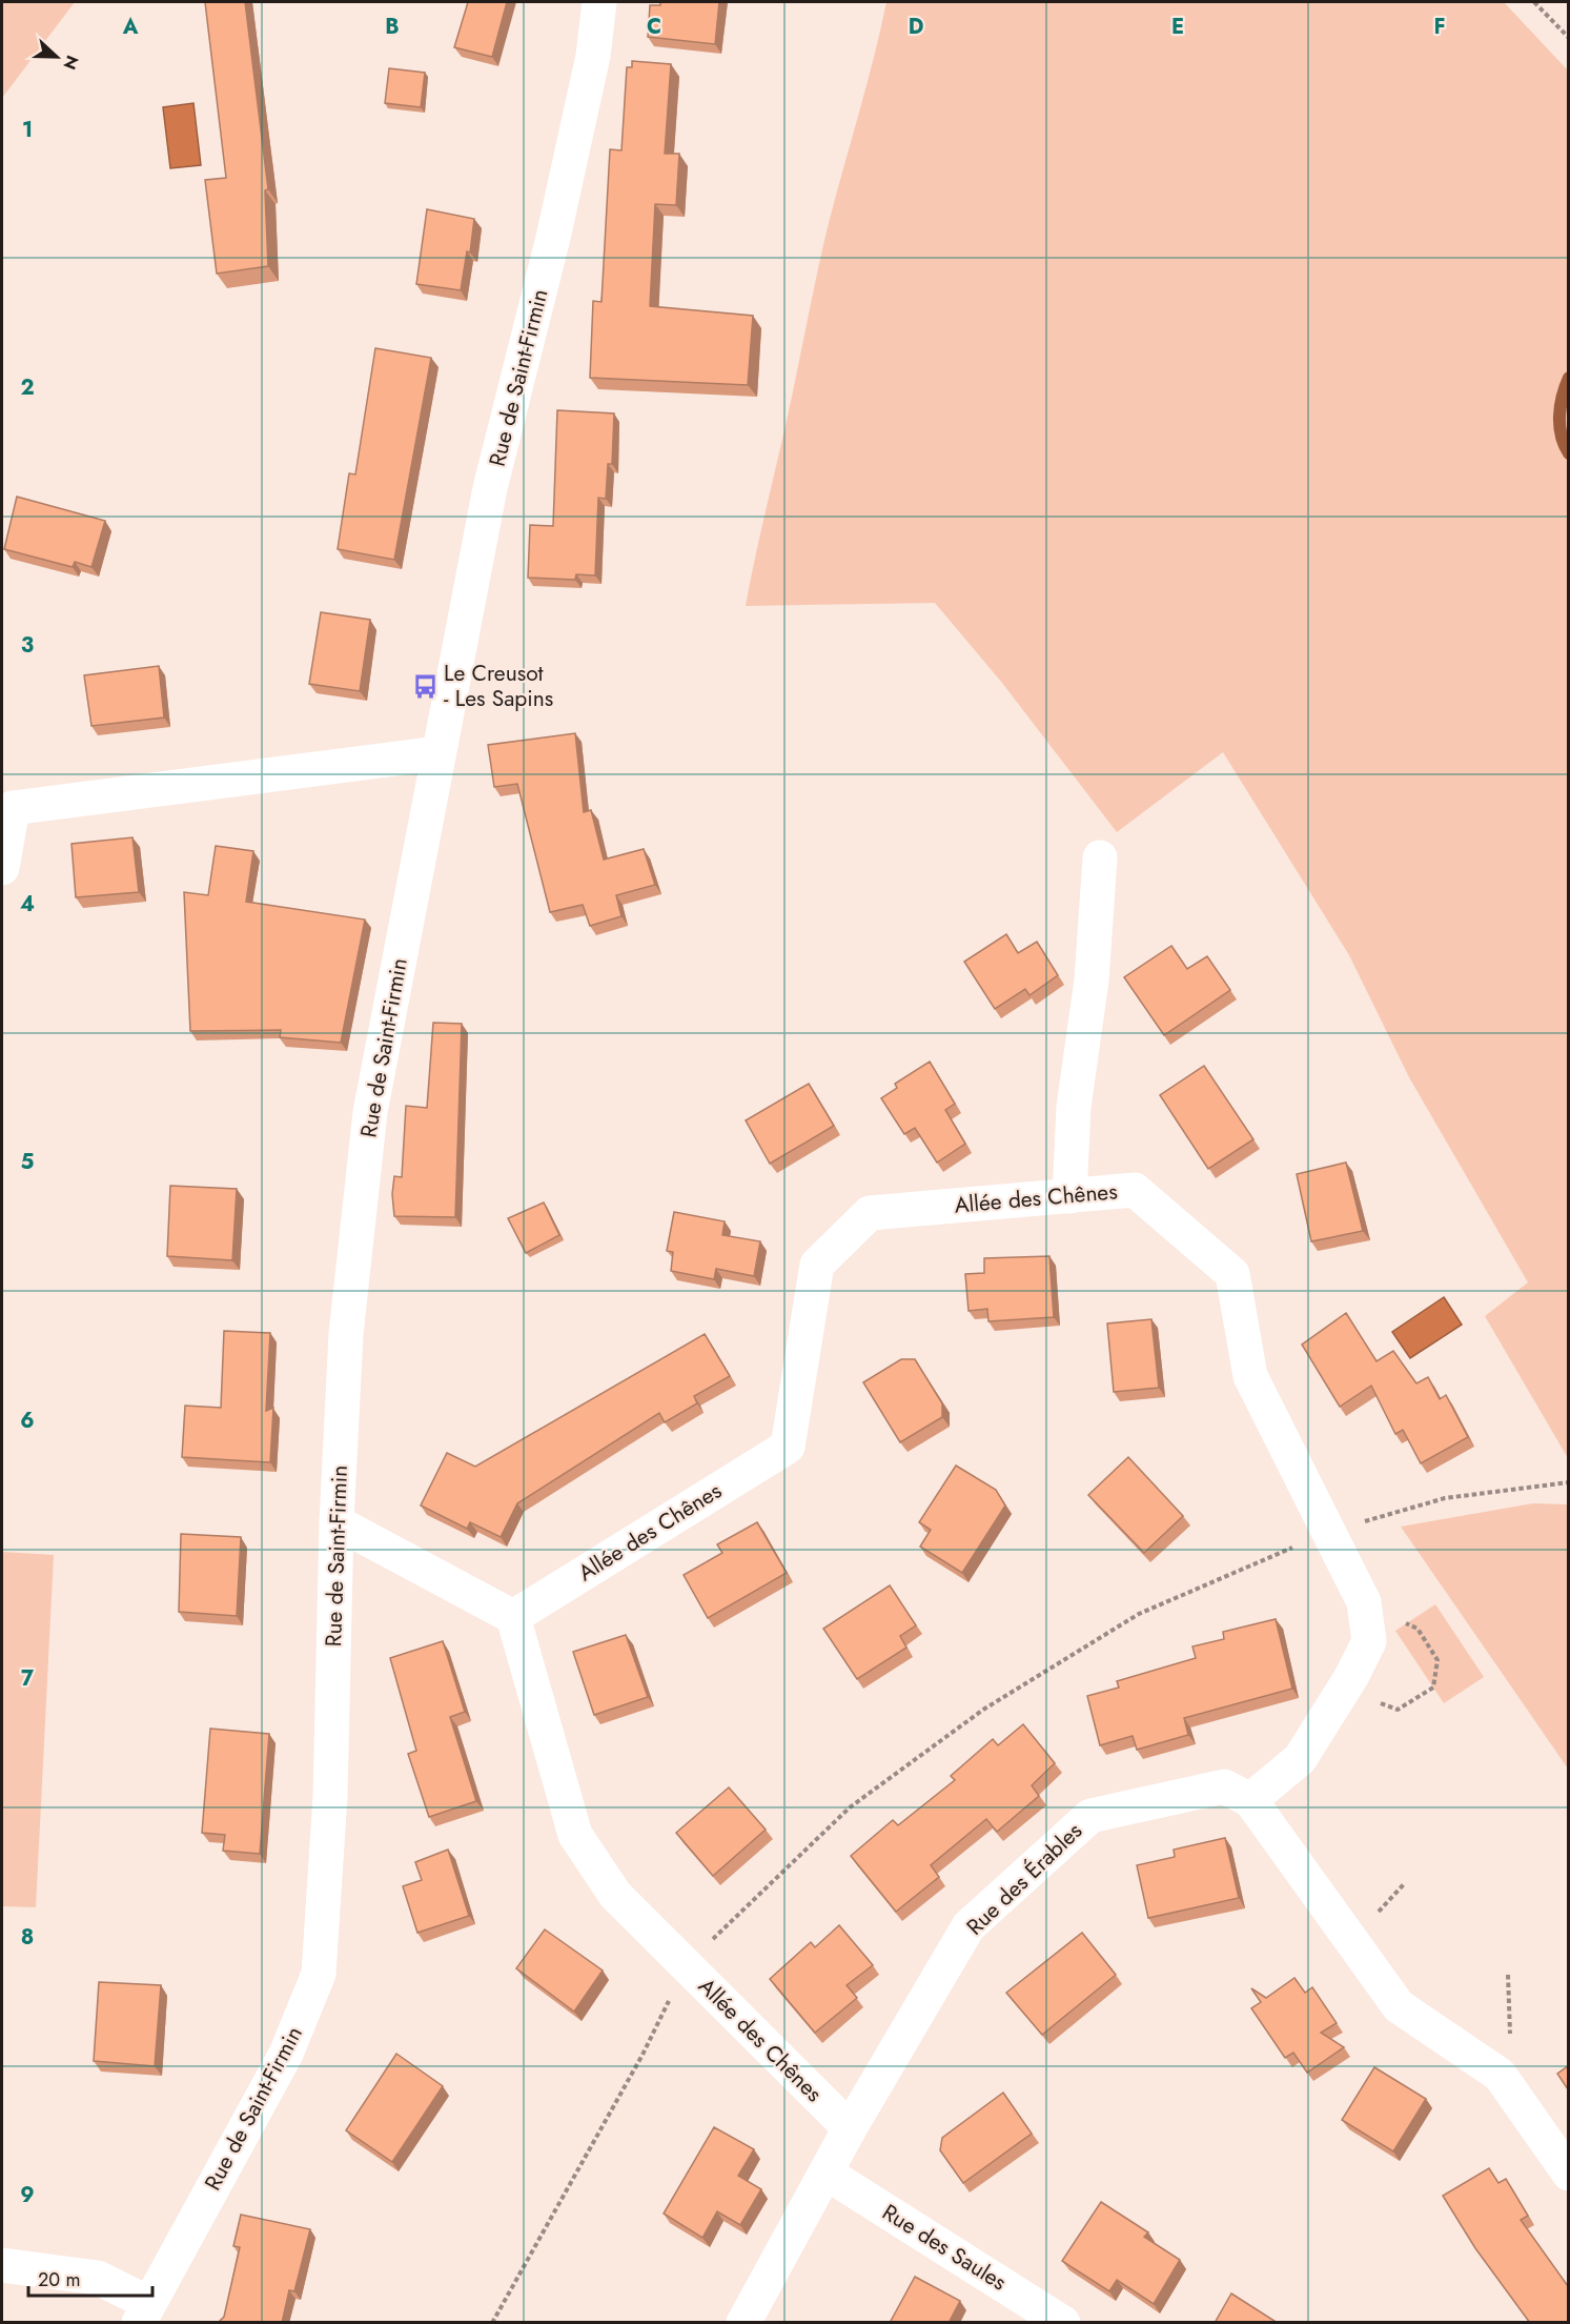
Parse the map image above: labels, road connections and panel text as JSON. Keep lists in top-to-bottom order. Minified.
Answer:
{"streets":{"street":["Rue de Saint-Firmin","Allée des Chênes","Rue des Érables","Rue des Saules"]},"crossings":[["Allée des Chênes","Rue des Érables"],["Rue des Érables","Rue des Saules"]],"places":{"bus stop":["Le Creusot - Les Sapins"]},"scale_bar":"20 m","north":"right","grid":{"columns":["A","B","C","D","E","F"],"rows":["1","2","3","4","5","6","7","8","9"]}}
